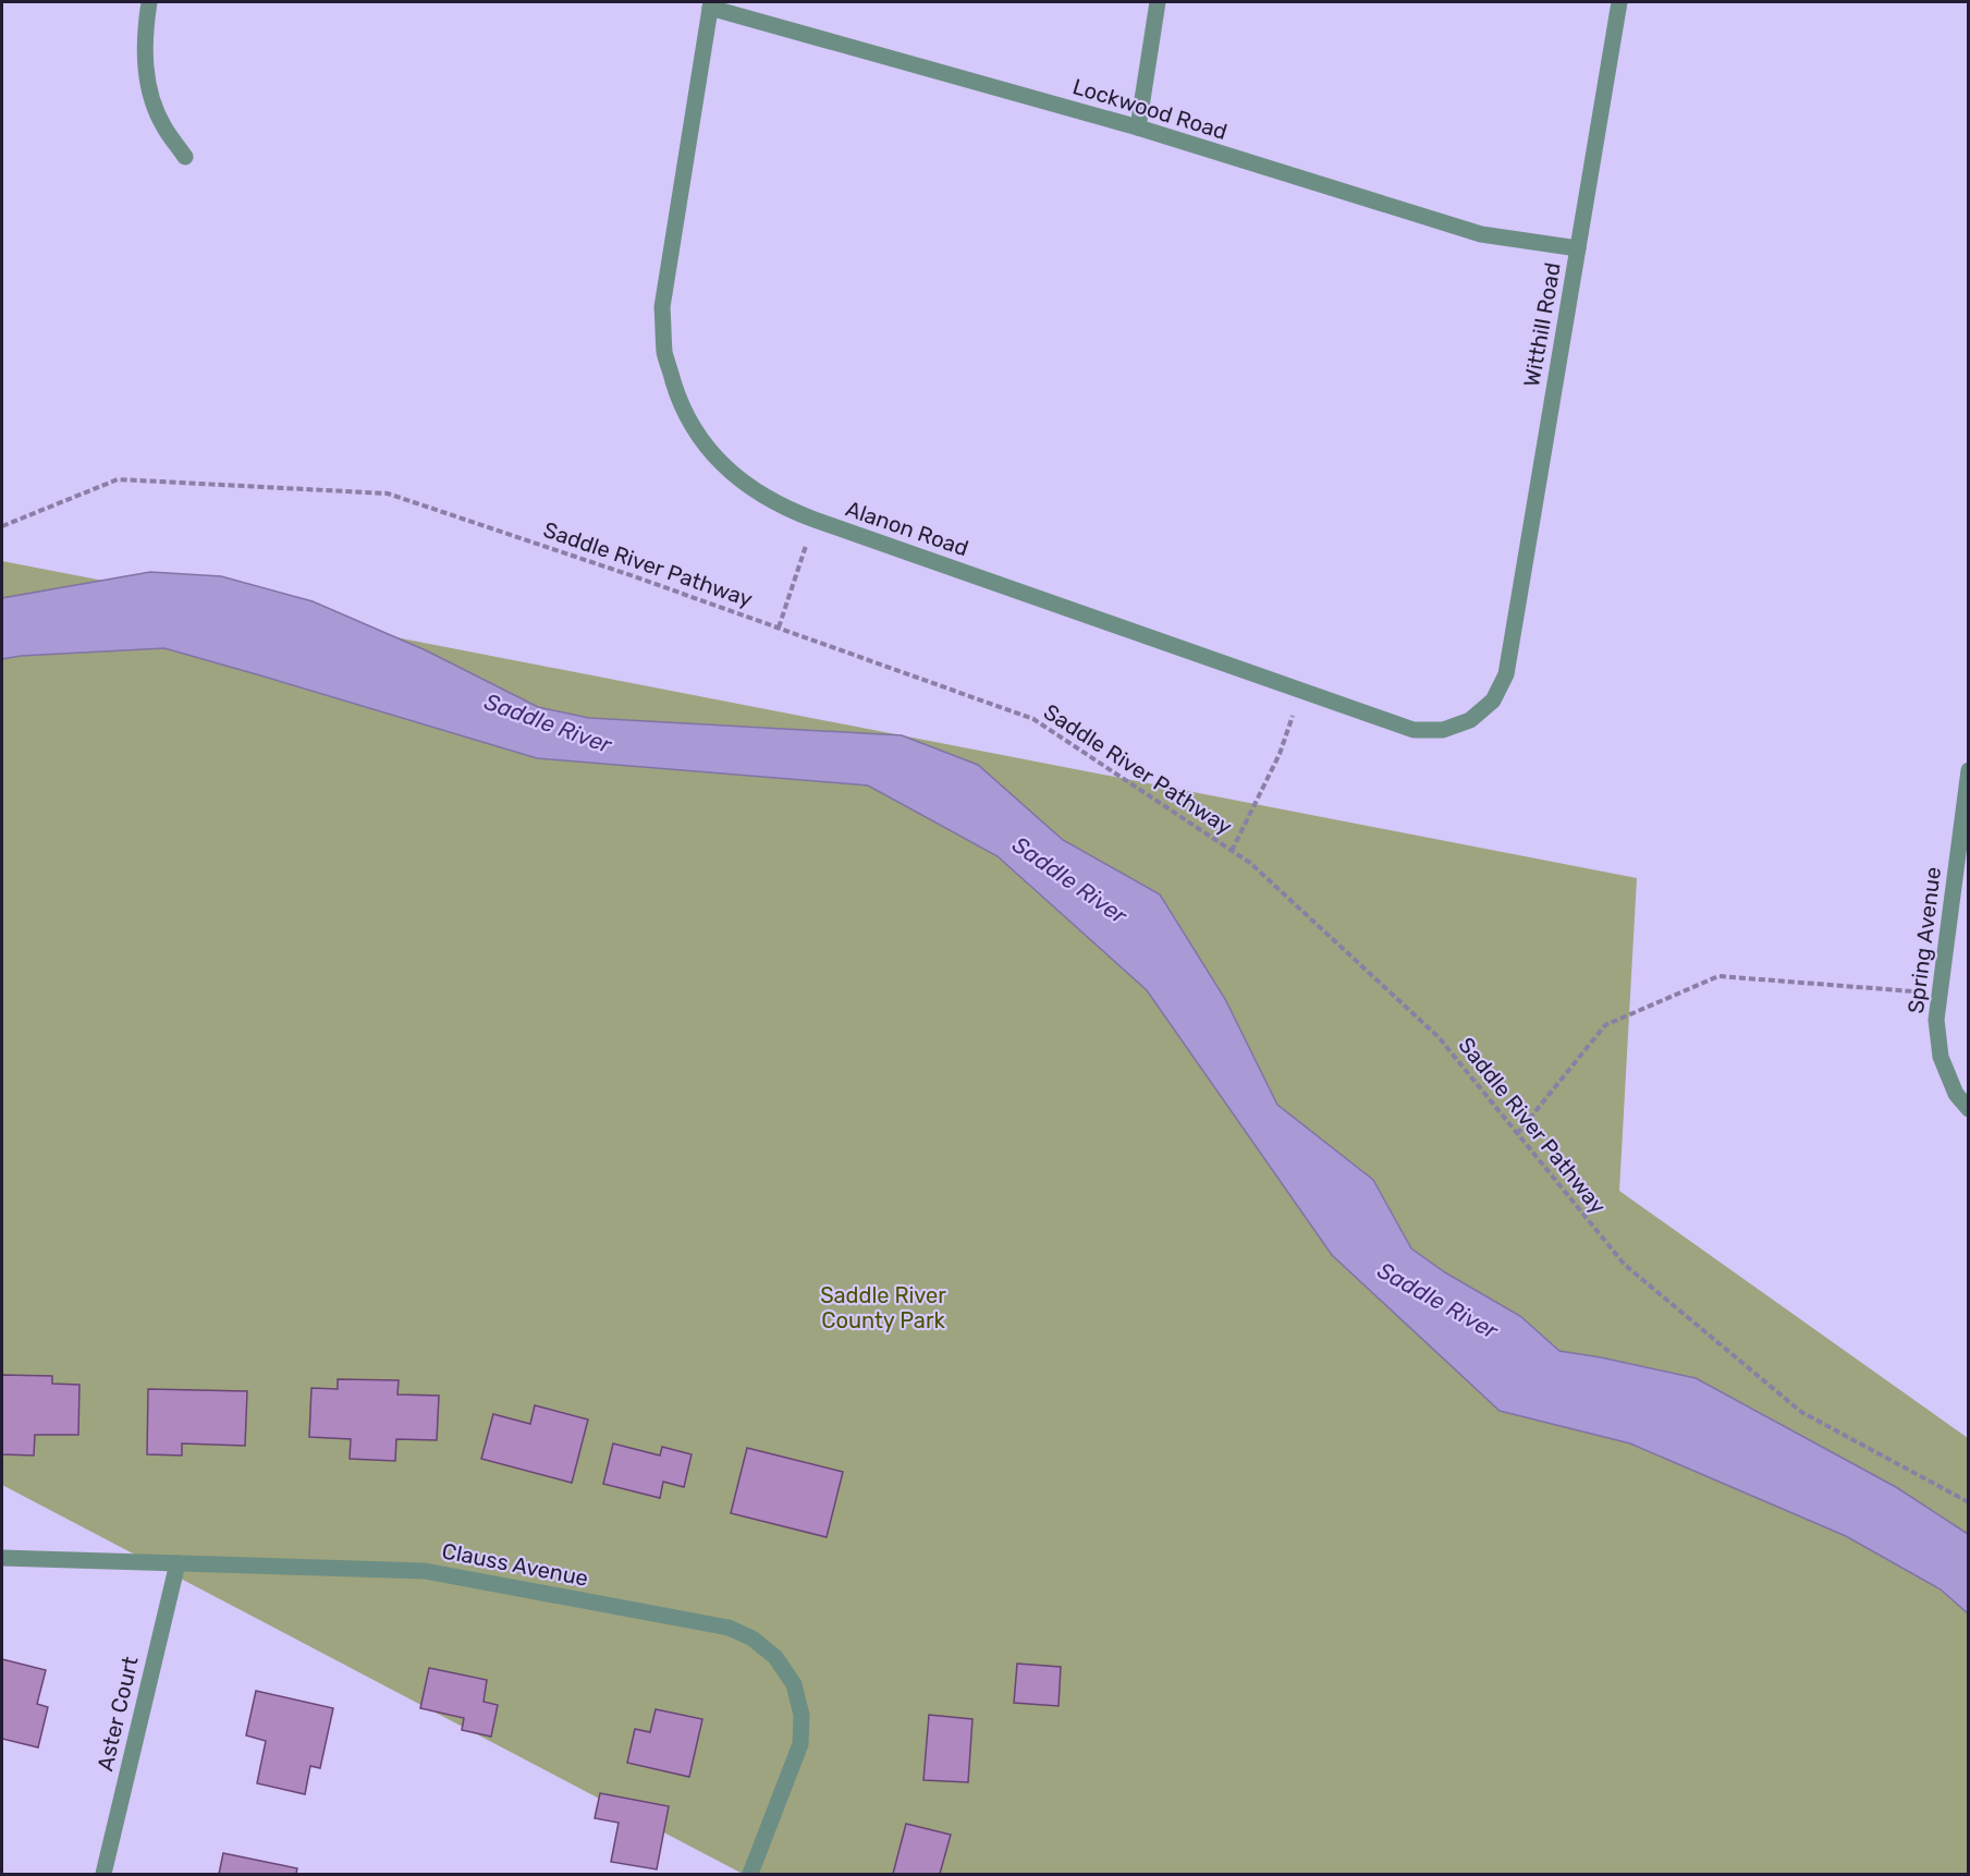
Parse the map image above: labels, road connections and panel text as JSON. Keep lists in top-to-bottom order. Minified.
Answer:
{"streets":{"street":["Lockwood Road","Witthill Road","Alanon Road","Spring Avenue","Clauss Avenue","Aster Court"],"path":["Saddle River Pathway"]},"crossings":[["Lockwood Road","Witthill Road"],["Lockwood Road","Alanon Road"],["Witthill Road","Alanon Road"],["Clauss Avenue","Aster Court"]],"water":["Saddle River"],"parks":["Saddle River County Park"]}
